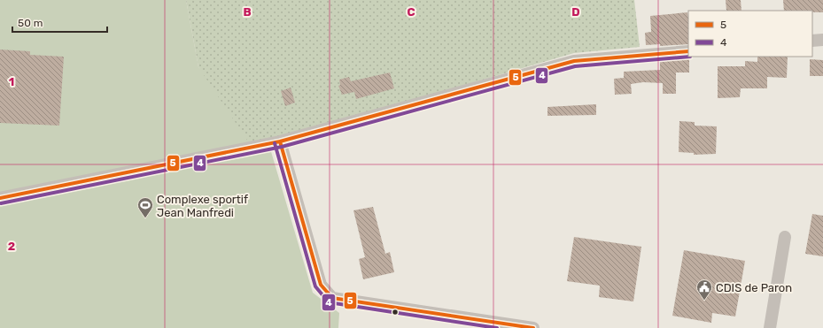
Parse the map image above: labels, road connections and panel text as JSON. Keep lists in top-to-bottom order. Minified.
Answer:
{"places":{"sports":["Complexe sportif Jean Manfredi"],"public building":["CDIS de Paron"]},"lines":["transit line 5","transit line 4"],"legend":["5","4"],"scale_bar":"50 m","grid":{"columns":["B","C","D"],"rows":["1","2"]}}
